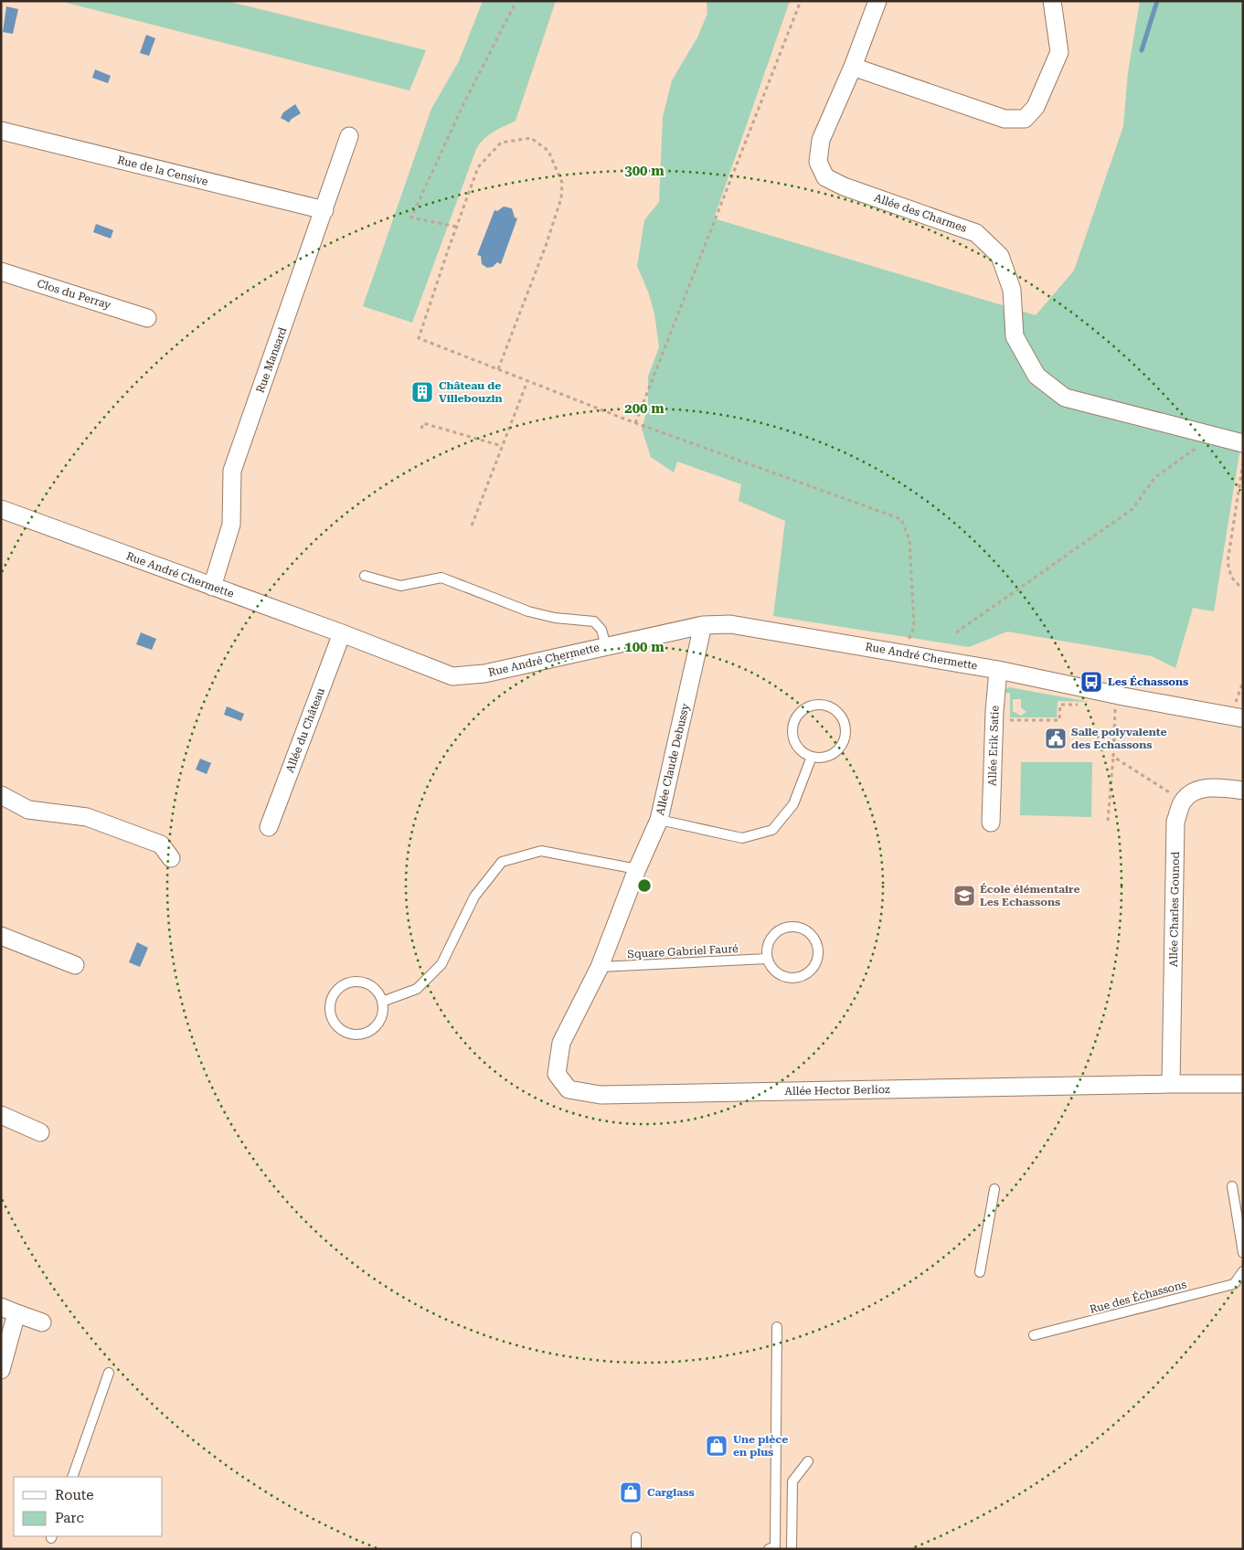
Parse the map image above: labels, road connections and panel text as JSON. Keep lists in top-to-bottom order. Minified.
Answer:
{"streets":{"street":["Rue de la Censive","Allée des Charmes","Clos du Perray","Rue Mansard","Rue André Chermette","Allée du Château","Allée Erik Satie","Allée Claude Debussy","Allée Charles Gounod","Allée Hector Berlioz"],"lane":["Square Gabriel Fauré","Rue des Échassons"]},"crossings":[["Rue de la Censive","Rue Mansard"],["Rue Mansard","Rue André Chermette"],["Rue André Chermette","Allée du Château"],["Rue André Chermette","Allée Erik Satie"],["Rue André Chermette","Allée Claude Debussy"],["Allée Claude Debussy","Square Gabriel Fauré"],["Allée Claude Debussy","Allée Hector Berlioz"],["Allée Charles Gounod","Allée Hector Berlioz"],["Square Gabriel Fauré","Allée Hector Berlioz"]],"places":{"building":["Château de Villebouzin"],"bus stop":["Les Échassons"],"public building":["Salle polyvalente des Echassons"],"school or university":["École élémentaire Les Echassons"],"shop":["Une pièce en plus","Carglass"]},"legend":["Route","Parc"],"rings":["300 m","200 m","100 m"]}
